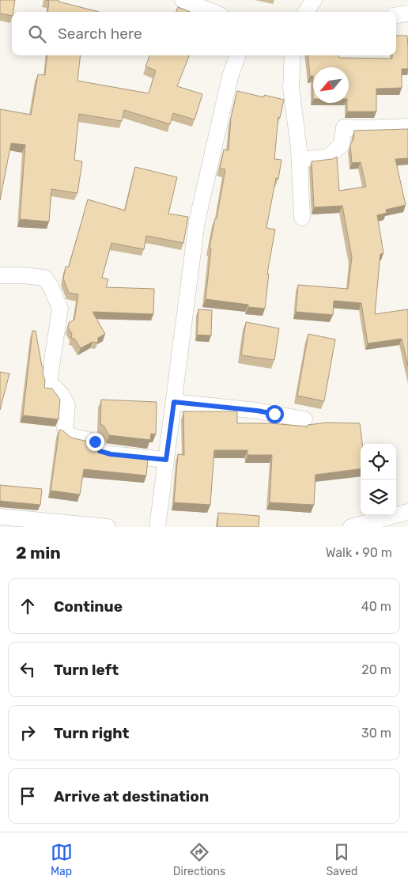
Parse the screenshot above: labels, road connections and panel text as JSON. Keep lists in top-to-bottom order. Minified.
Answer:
{"north":"bottom left","page":{"search":"Search here","heading":["2 min","Walk · 90 m"],"list":[["Continue","40 m"],["Turn left","20 m"],["Turn right","30 m"],"Arrive at destination"],"nav":["Map","Directions","Saved"]}}
